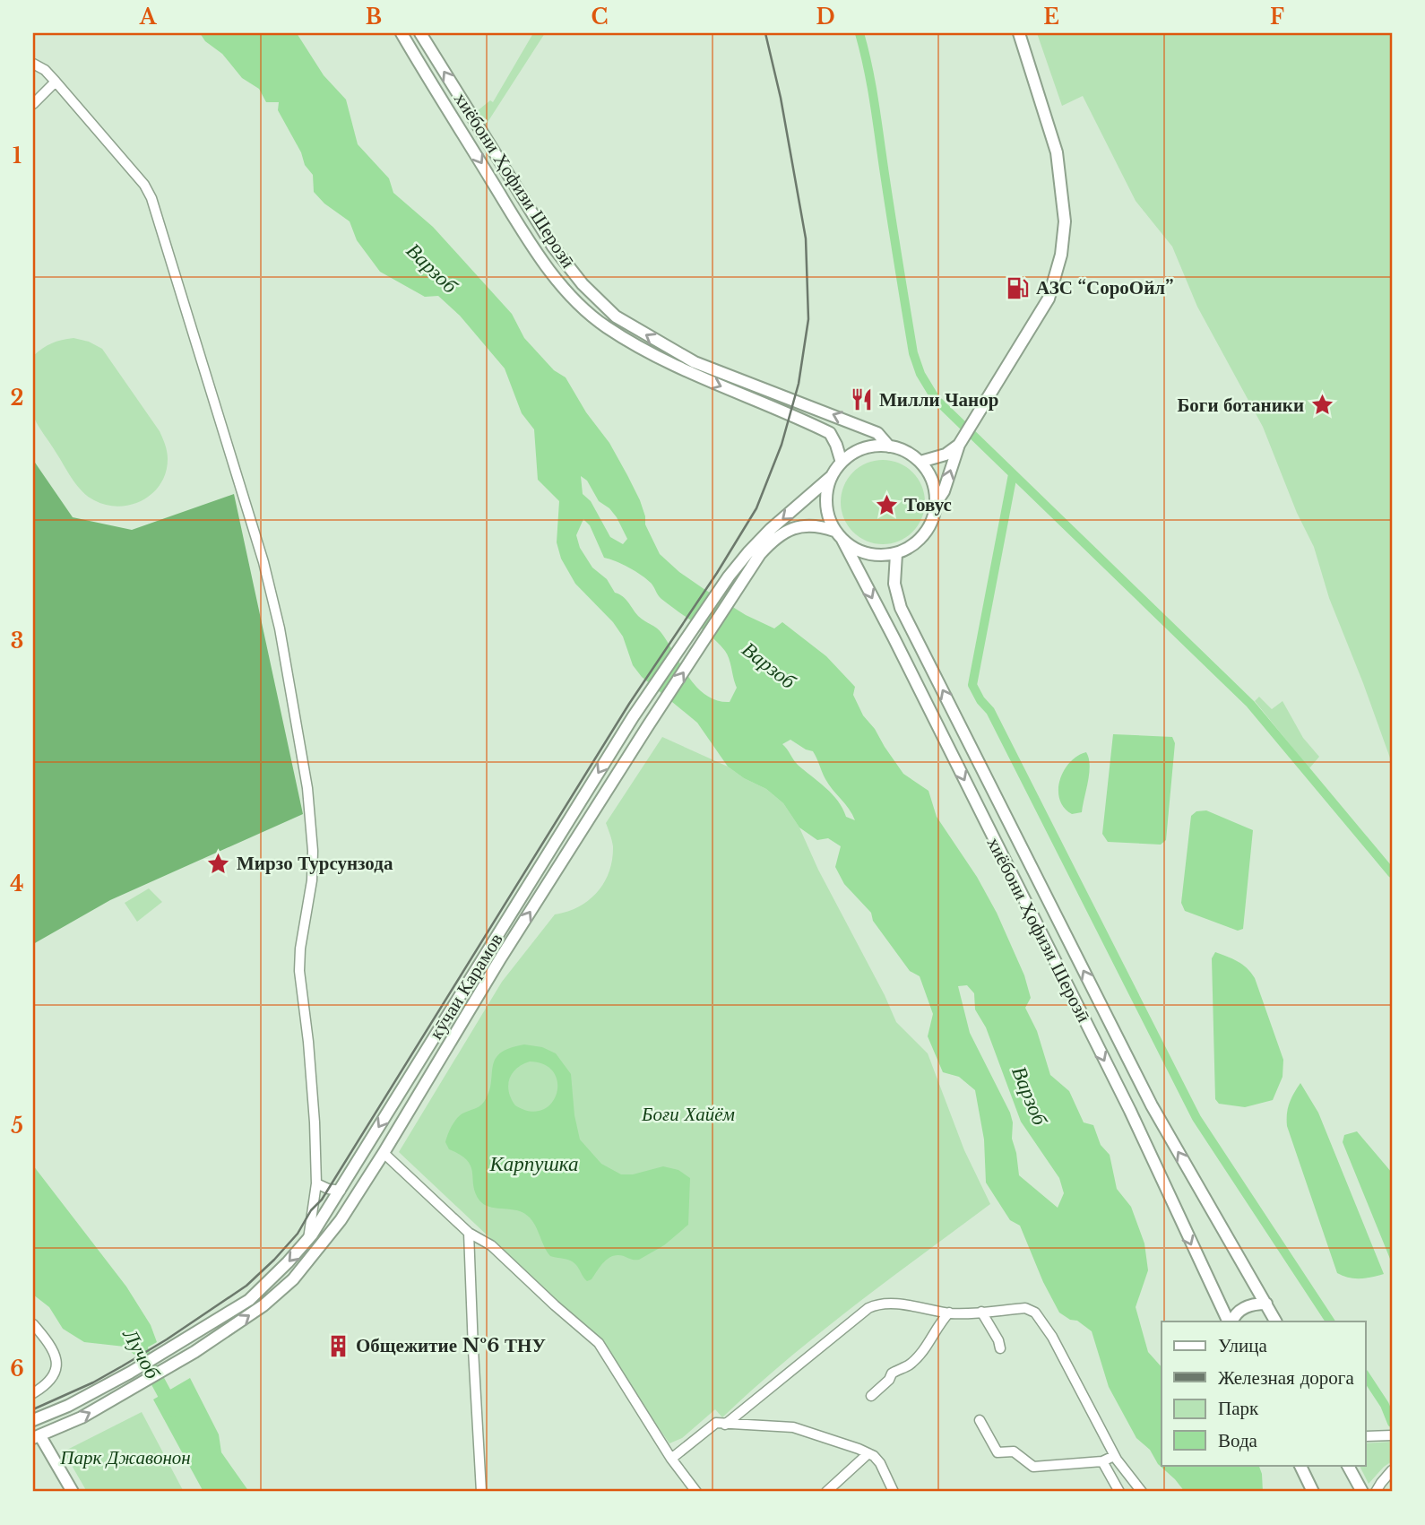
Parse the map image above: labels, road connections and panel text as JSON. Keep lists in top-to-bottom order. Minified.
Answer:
{"streets":{"main road":["хиёбони Ҳофизи Шерозӣ","кӯчаи Карамов"]},"crossings":[["хиёбони Ҳофизи Шерозӣ","кӯчаи Карамов"]],"water":["Варзоб","Карпушка","Лучоб"],"parks":["Боғи Хайём","Парк Джавонон"],"places":{"fuel station":["АЗС “СороОйл”"],"restaurant":["Милли Чанор"],"place":["Боги ботаники","Товус","Мирзо Турсунзода"],"building":["Общежитие №6 ТНУ"]},"legend":["Улица","Железная дорога","Парк","Вода"],"grid":{"columns":["A","B","C","D","E","F"],"rows":["1","2","3","4","5","6"]}}
